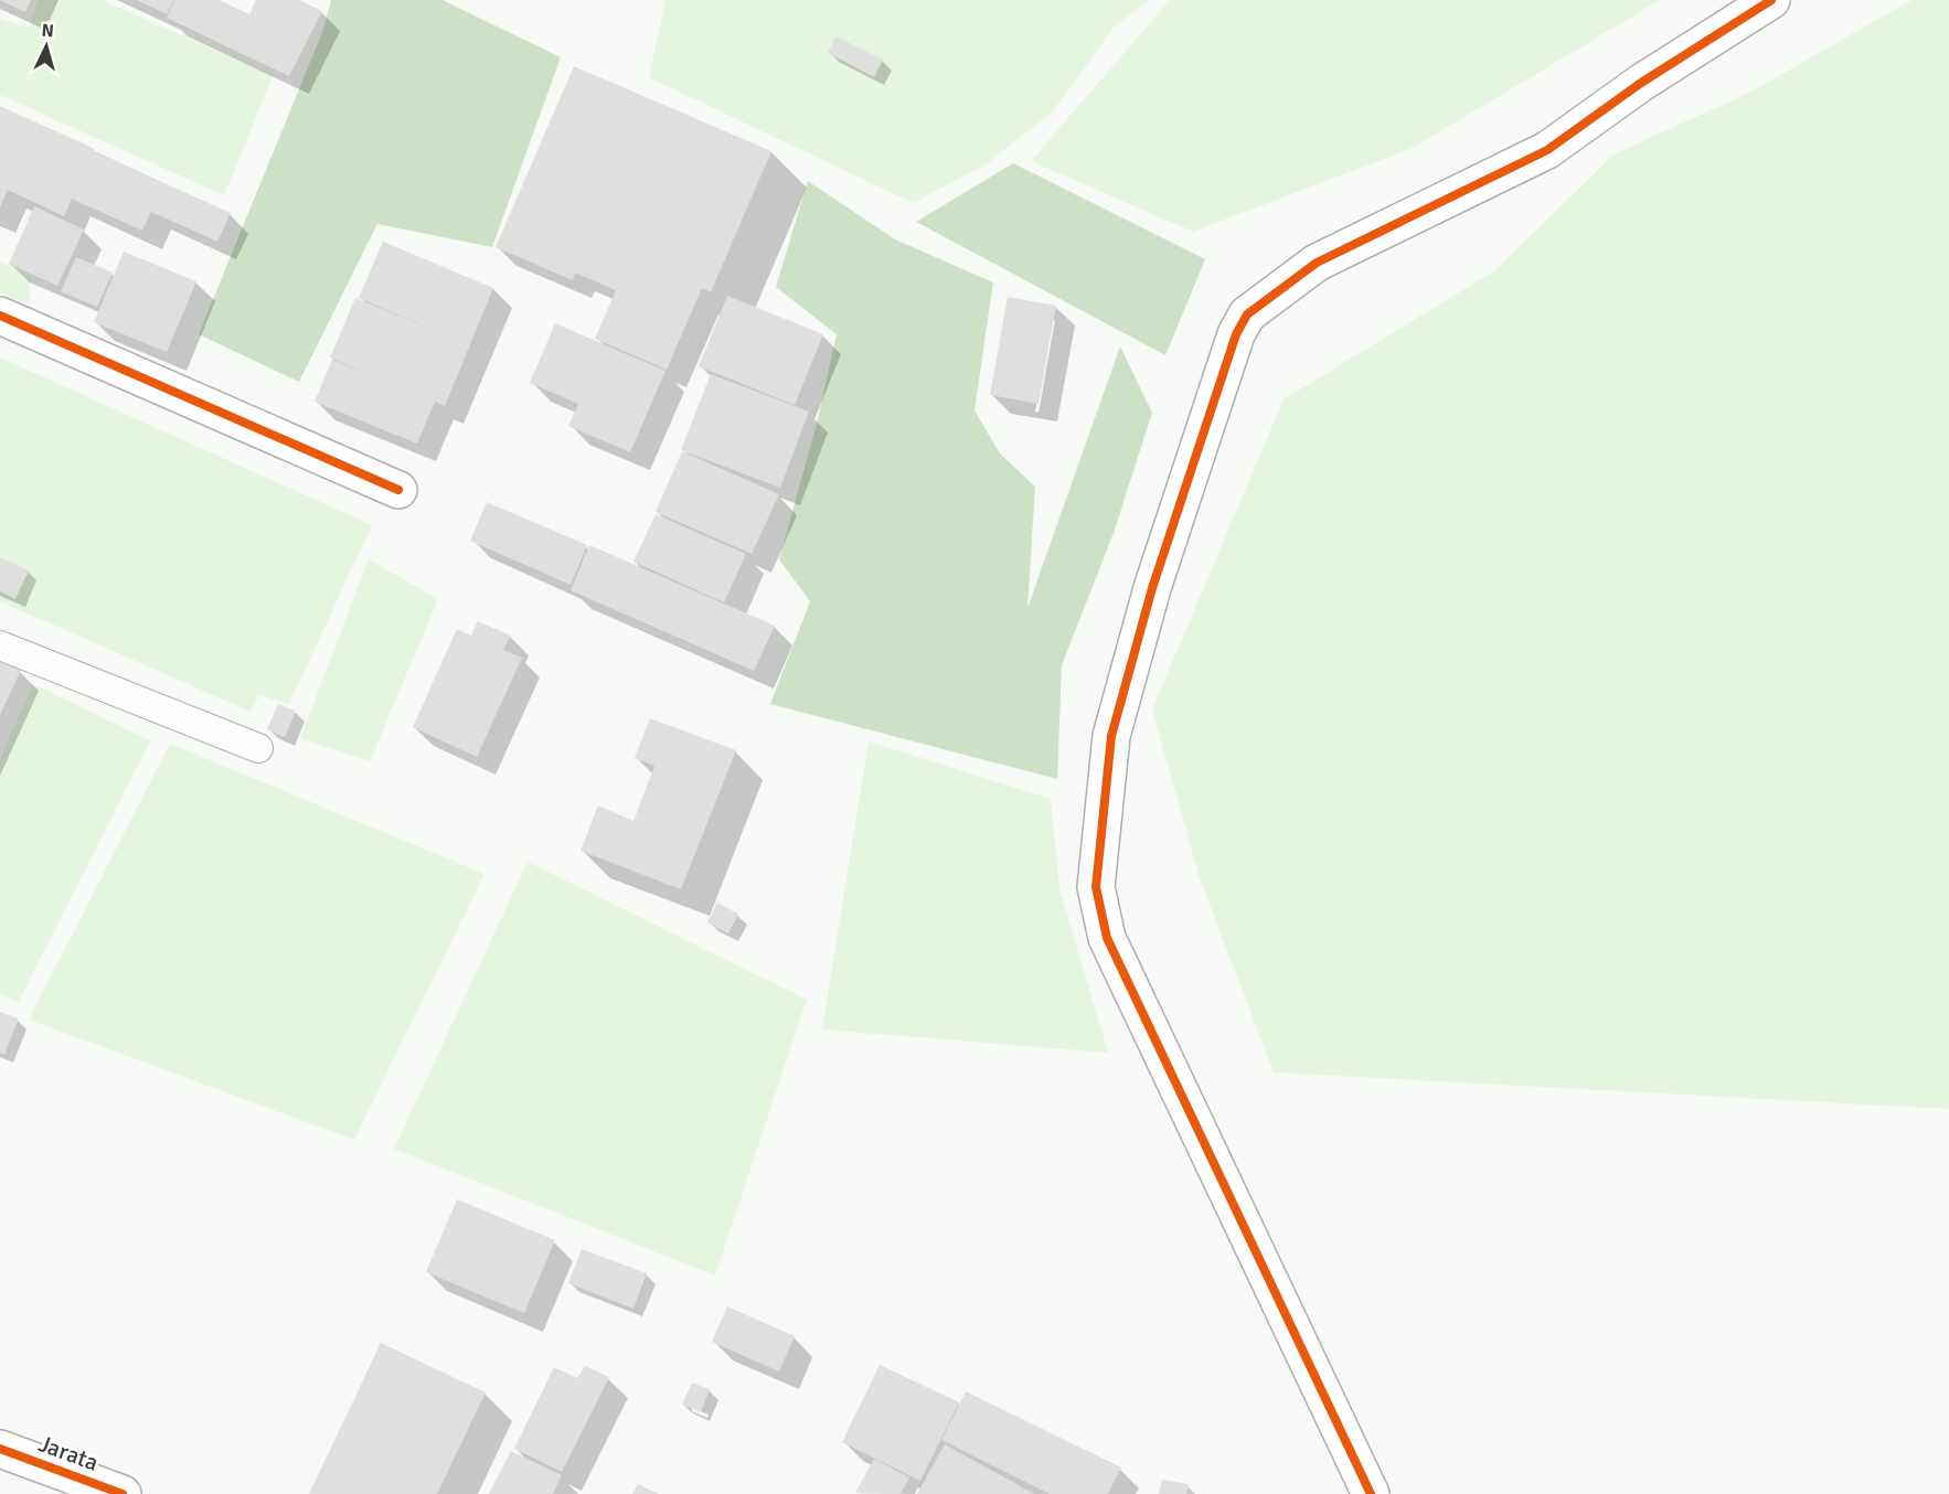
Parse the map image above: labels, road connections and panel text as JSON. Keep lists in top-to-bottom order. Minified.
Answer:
{"streets":{"street":["Jarata"]},"north":"top"}
